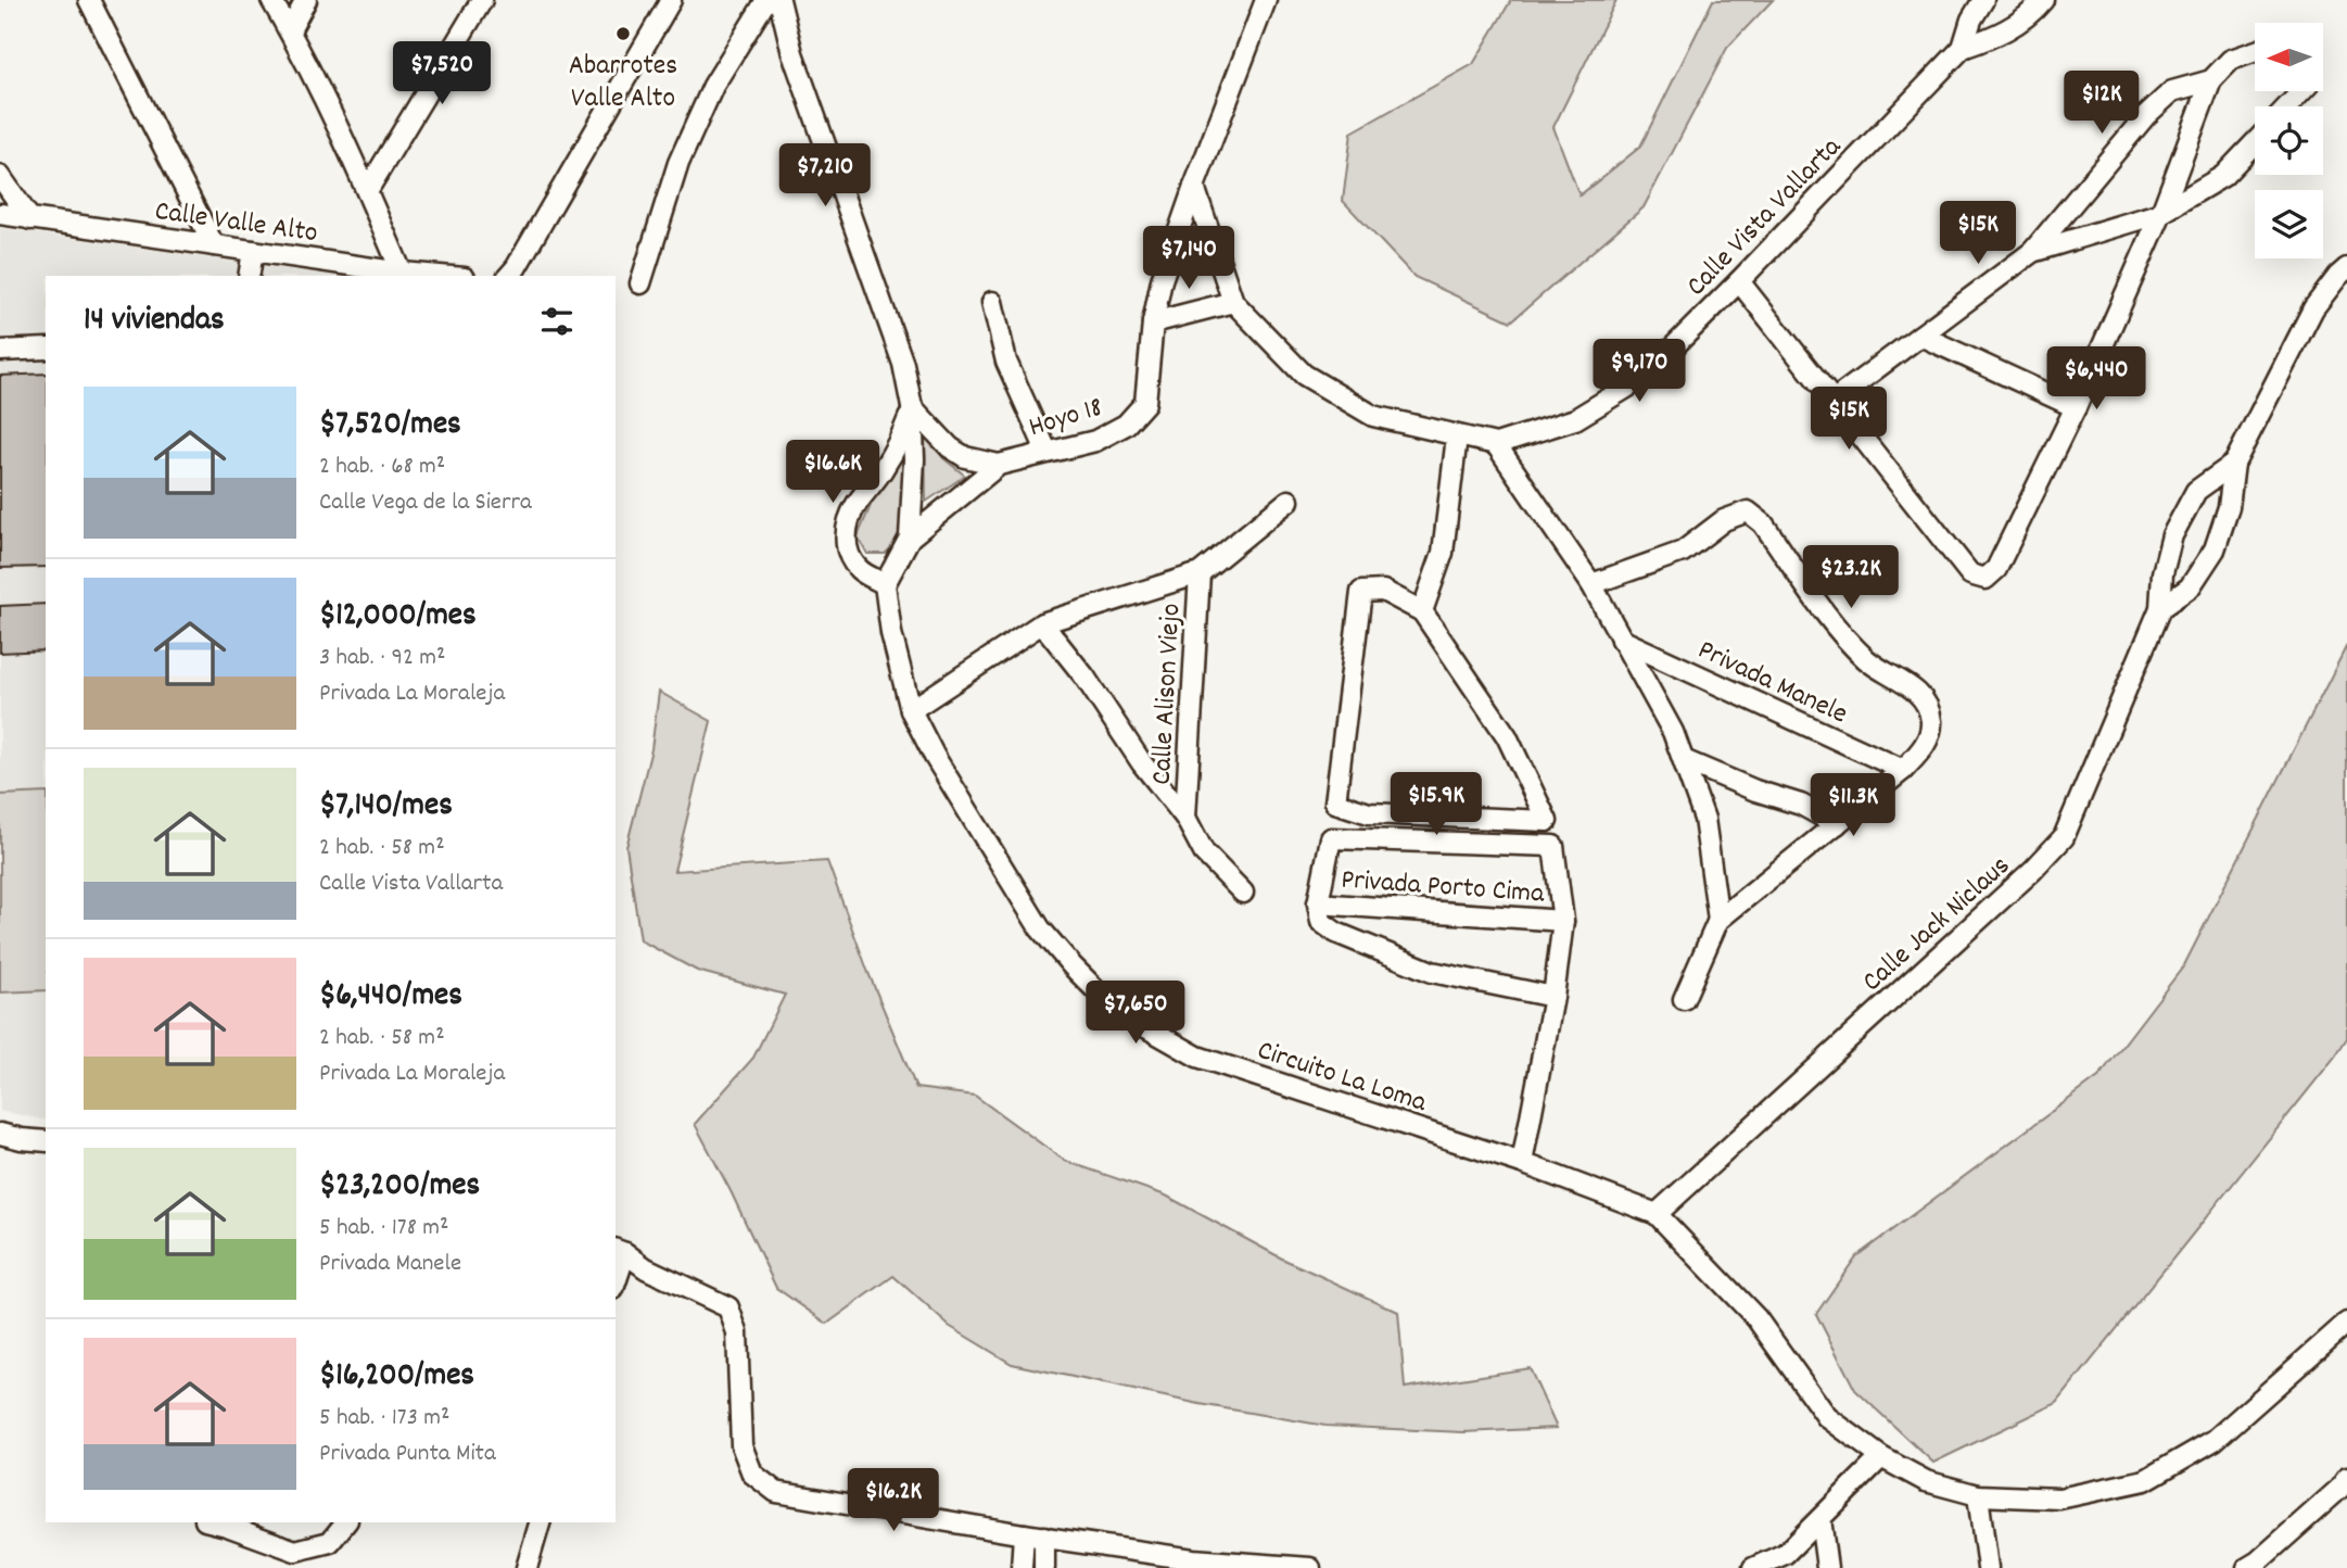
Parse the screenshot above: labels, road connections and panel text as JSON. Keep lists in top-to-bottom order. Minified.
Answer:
{"streets":{"street":["Calle Vista Vallarta","Calle Valle Alto","Hoyo 18","Privada Manele","Calle Alison Viejo","Privada Porto Cima","Calle Jack Niclaus","Circuito La Loma"]},"crossings":[["Calle Vista Vallarta","Hoyo 18"],["Calle Alison Viejo","Circuito La Loma"],["Privada Porto Cima","Circuito La Loma"],["Calle Jack Niclaus","Circuito La Loma"]],"places":["Abarrotes Valle Alto"],"north":"left","page":{"price":["$7,520","$12K","$7,210","$15K","$7,140","$9,170","$6,440","$15K","$16.6K","$23.2K","$15.9K","$11.3K","$7,650","$16.2K"],"heading":"14 viviendas","list":[{"name":"$7,520/mes","note":"2 hab. · 68 m² · Calle Vega de la Sierra"},{"name":"$12,000/mes","note":"3 hab. · 92 m² · Privada La Moraleja"},{"name":"$7,140/mes","note":"2 hab. · 58 m² · Calle Vista Vallarta"},{"name":"$6,440/mes","note":"2 hab. · 58 m² · Privada La Moraleja"},{"name":"$23,200/mes","note":"5 hab. · 178 m² · Privada Manele"},{"name":"$16,200/mes","note":"5 hab. · 173 m² · Privada Punta Mita"}]}}
